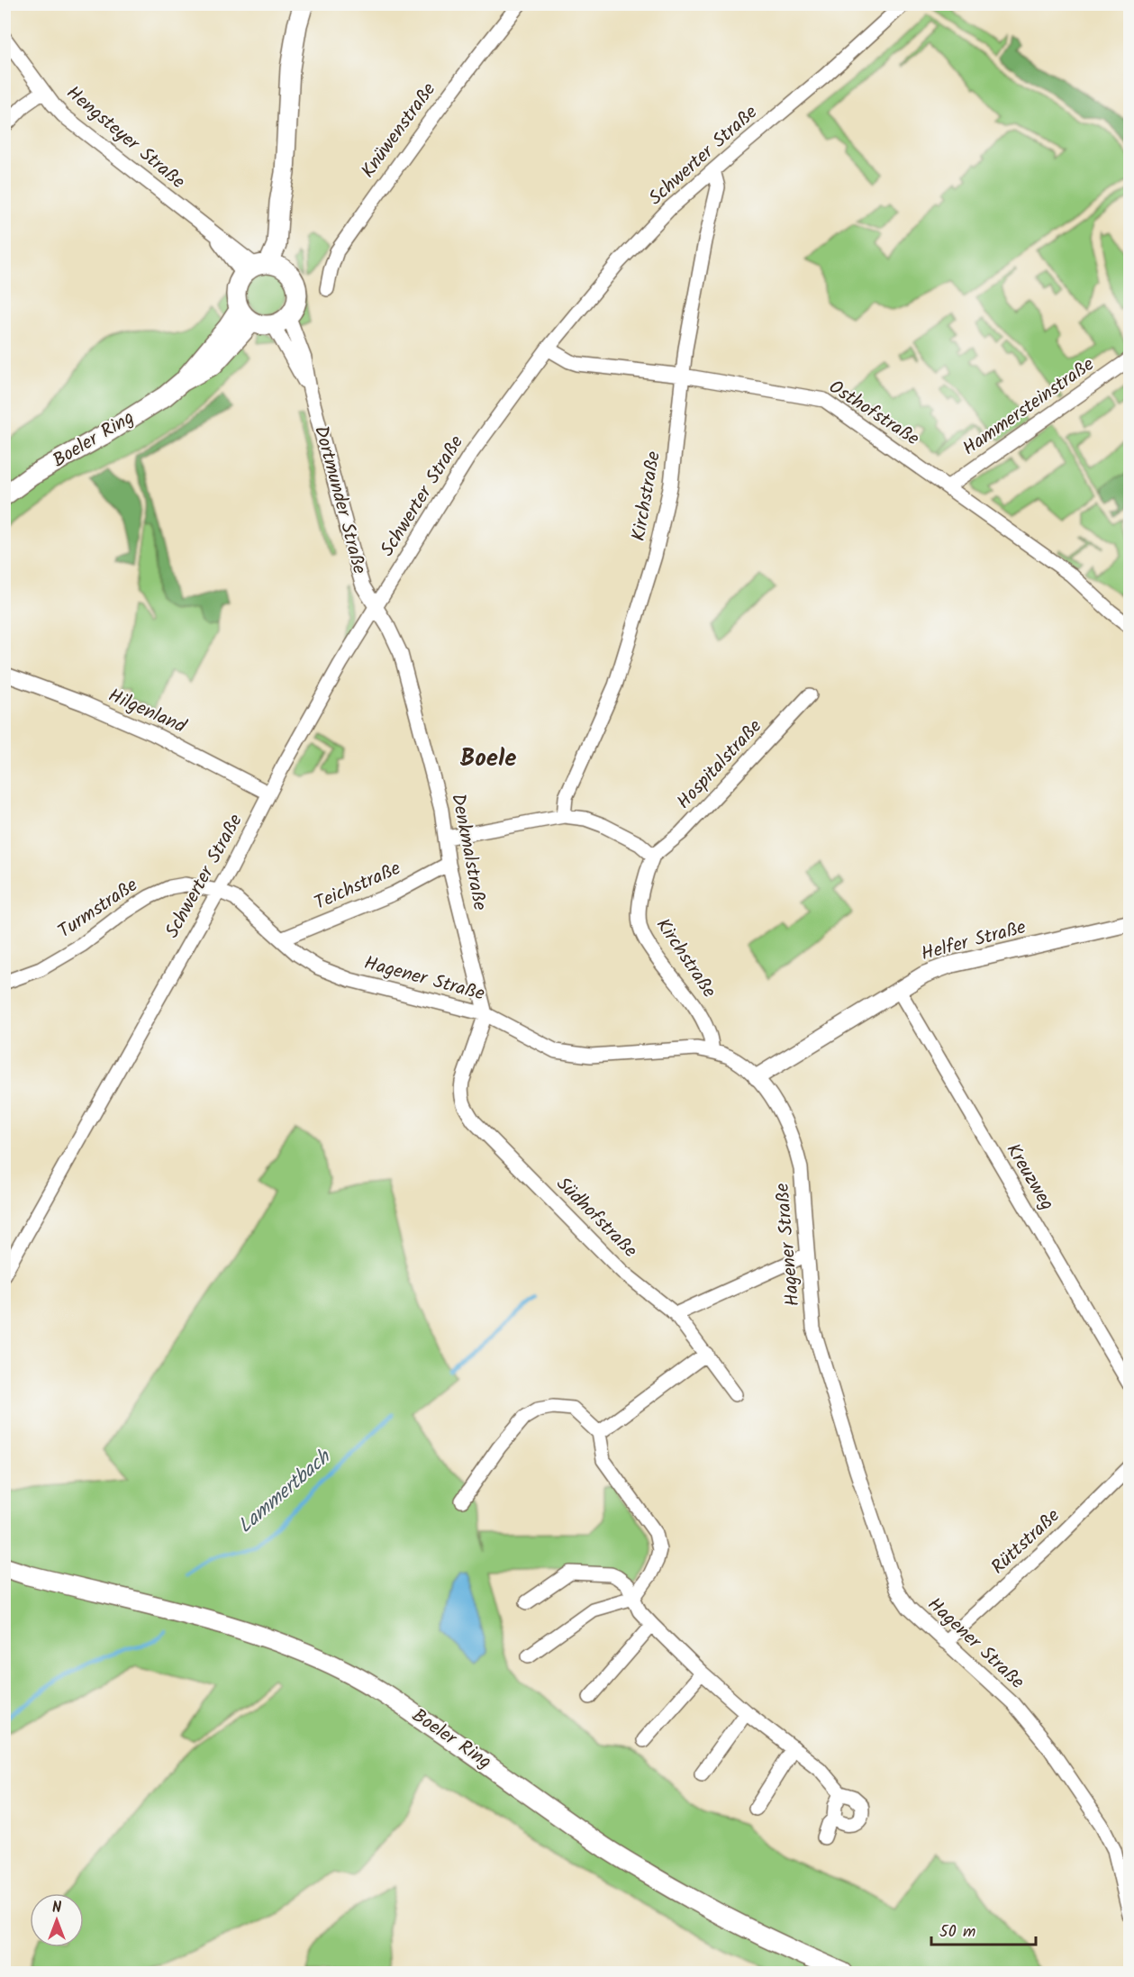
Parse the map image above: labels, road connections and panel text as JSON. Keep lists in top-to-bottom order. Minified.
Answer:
{"streets":{"main road":["Boeler Ring"],"street":["Knüwenstraße","Hengsteyer Straße","Schwerter Straße","Hammersteinstraße","Osthofstraße","Kirchstraße","Dortmunder Straße","Hilgenland","Hospitalstraße","Denkmalstraße","Teichstraße","Turmstraße","Helfer Straße","Hagener Straße","Kreuzweg","Südhofstraße","Rüttstraße"]},"crossings":[["Hengsteyer Straße","Boeler Ring"],["Hengsteyer Straße","Dortmunder Straße"],["Schwerter Straße","Osthofstraße"],["Schwerter Straße","Kirchstraße"],["Schwerter Straße","Dortmunder Straße"],["Schwerter Straße","Hilgenland"],["Schwerter Straße","Denkmalstraße"],["Schwerter Straße","Turmstraße"],["Schwerter Straße","Hagener Straße"],["Hammersteinstraße","Osthofstraße"],["Osthofstraße","Kirchstraße"],["Boeler Ring","Dortmunder Straße"],["Kirchstraße","Hospitalstraße"],["Kirchstraße","Hagener Straße"],["Dortmunder Straße","Denkmalstraße"],["Denkmalstraße","Teichstraße"],["Denkmalstraße","Hagener Straße"],["Denkmalstraße","Südhofstraße"],["Teichstraße","Hagener Straße"],["Turmstraße","Hagener Straße"],["Helfer Straße","Hagener Straße"],["Helfer Straße","Kreuzweg"],["Hagener Straße","Südhofstraße"],["Hagener Straße","Rüttstraße"]],"districts":["Boele"],"water":["Lammertbach"],"scale_bar":"50 m","north":"top"}
